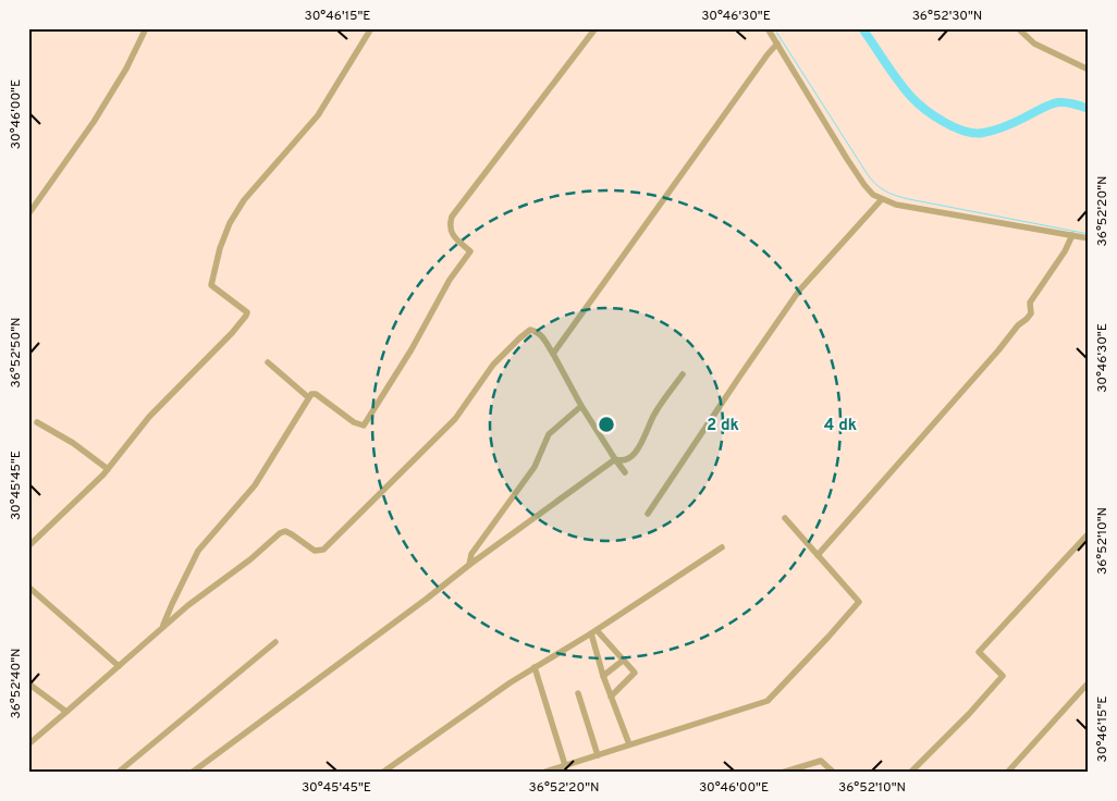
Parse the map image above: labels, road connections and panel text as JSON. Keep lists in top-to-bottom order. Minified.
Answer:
{"coordinates":["30°46'15\"E","30°46'30\"E","36°52'30\"N","30°46'00\"E","36°52'20\"N","36°52'50\"N","30°45'45\"E","36°52'10\"N","36°52'40\"N"],"rings":["2 dk","4 dk"]}
